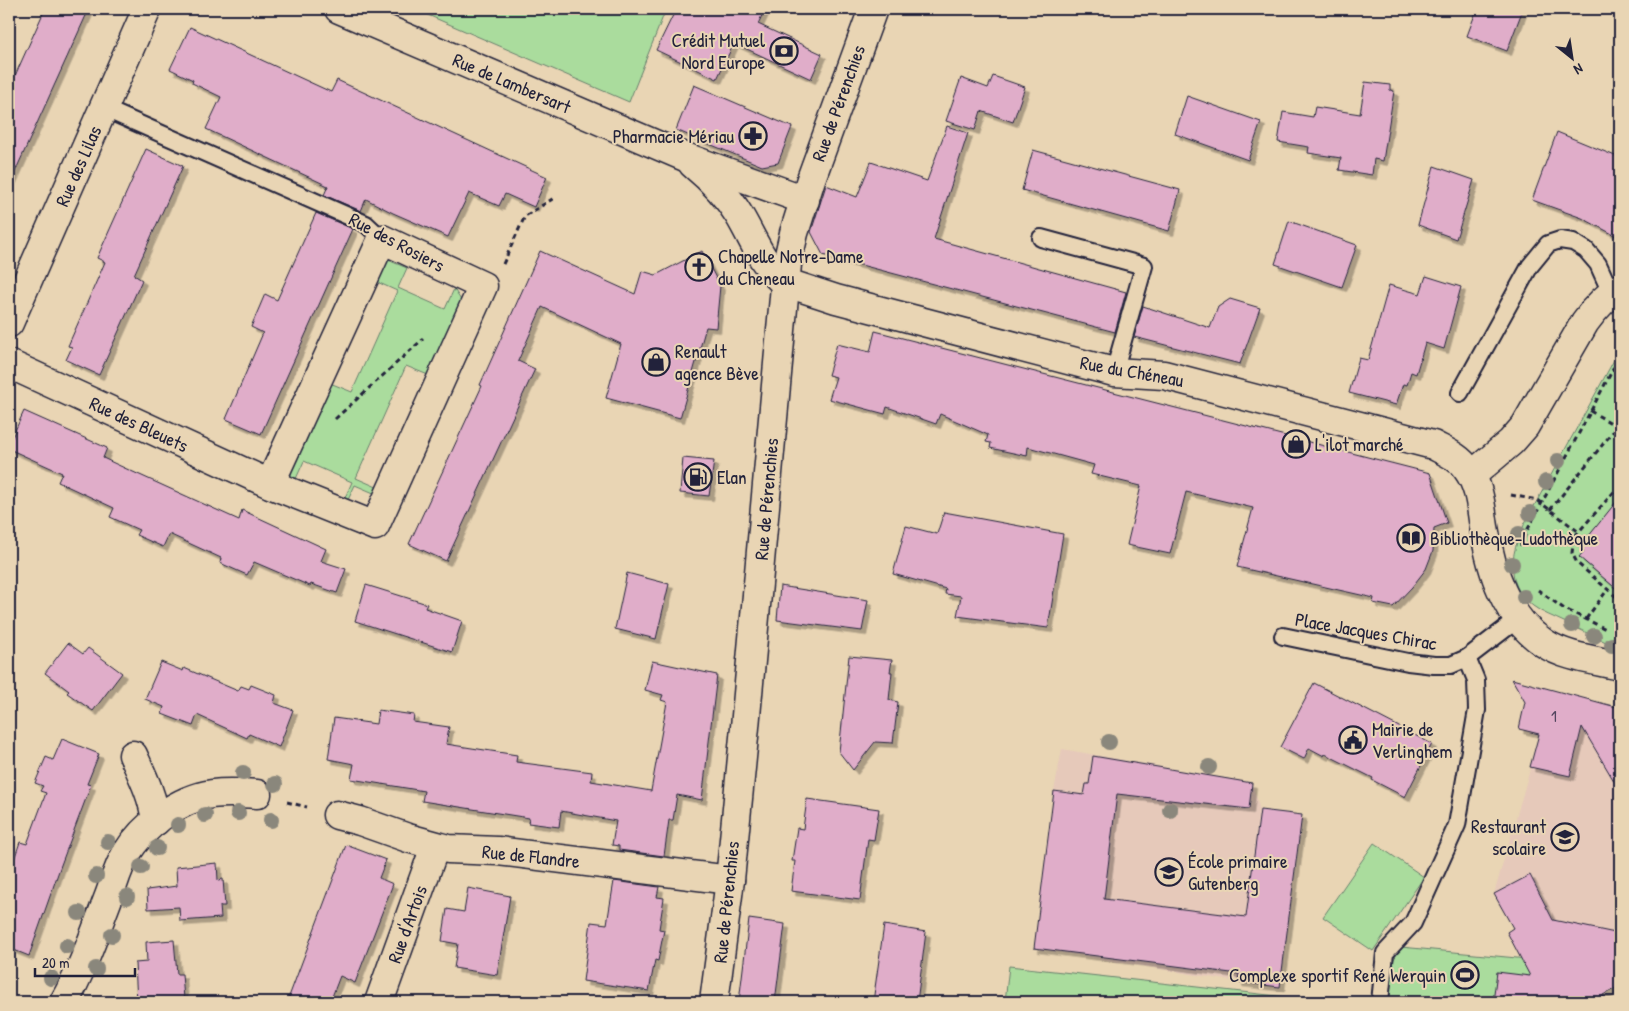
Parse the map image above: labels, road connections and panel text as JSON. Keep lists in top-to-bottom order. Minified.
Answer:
{"streets":{"street":["Rue de Lambersart","Rue de Pérenchies","Rue des Lilas","Rue des Rosiers","Rue du Chéneau","Rue des Bleuets","Rue de Flandre","Rue d'Artois"],"lane":["Place Jacques Chirac"]},"crossings":[["Rue de Lambersart","Rue de Pérenchies"],["Rue de Lambersart","Rue du Chéneau"],["Rue de Pérenchies","Rue du Chéneau"],["Rue de Pérenchies","Rue de Flandre"],["Rue des Lilas","Rue des Rosiers"],["Rue de Flandre","Rue d'Artois"]],"places":{"bank":["Crédit Mutuel Nord Europe"],"pharmacy":["Pharmacie Mériau"],"church":["Chapelle Notre-Dame du Cheneau"],"shop":["Renault agence Bève","L'ilot marché"],"fuel station":["Elan"],"library":["Bibliothèque-Ludothèque"],"public building":["Mairie de Verlinghem"],"school or university":["Restaurant scolaire","École primaire Gutenberg"],"sports":["Complexe sportif René Werquin"]},"house_numbers":["1"],"scale_bar":"20 m","north":"bottom right"}
